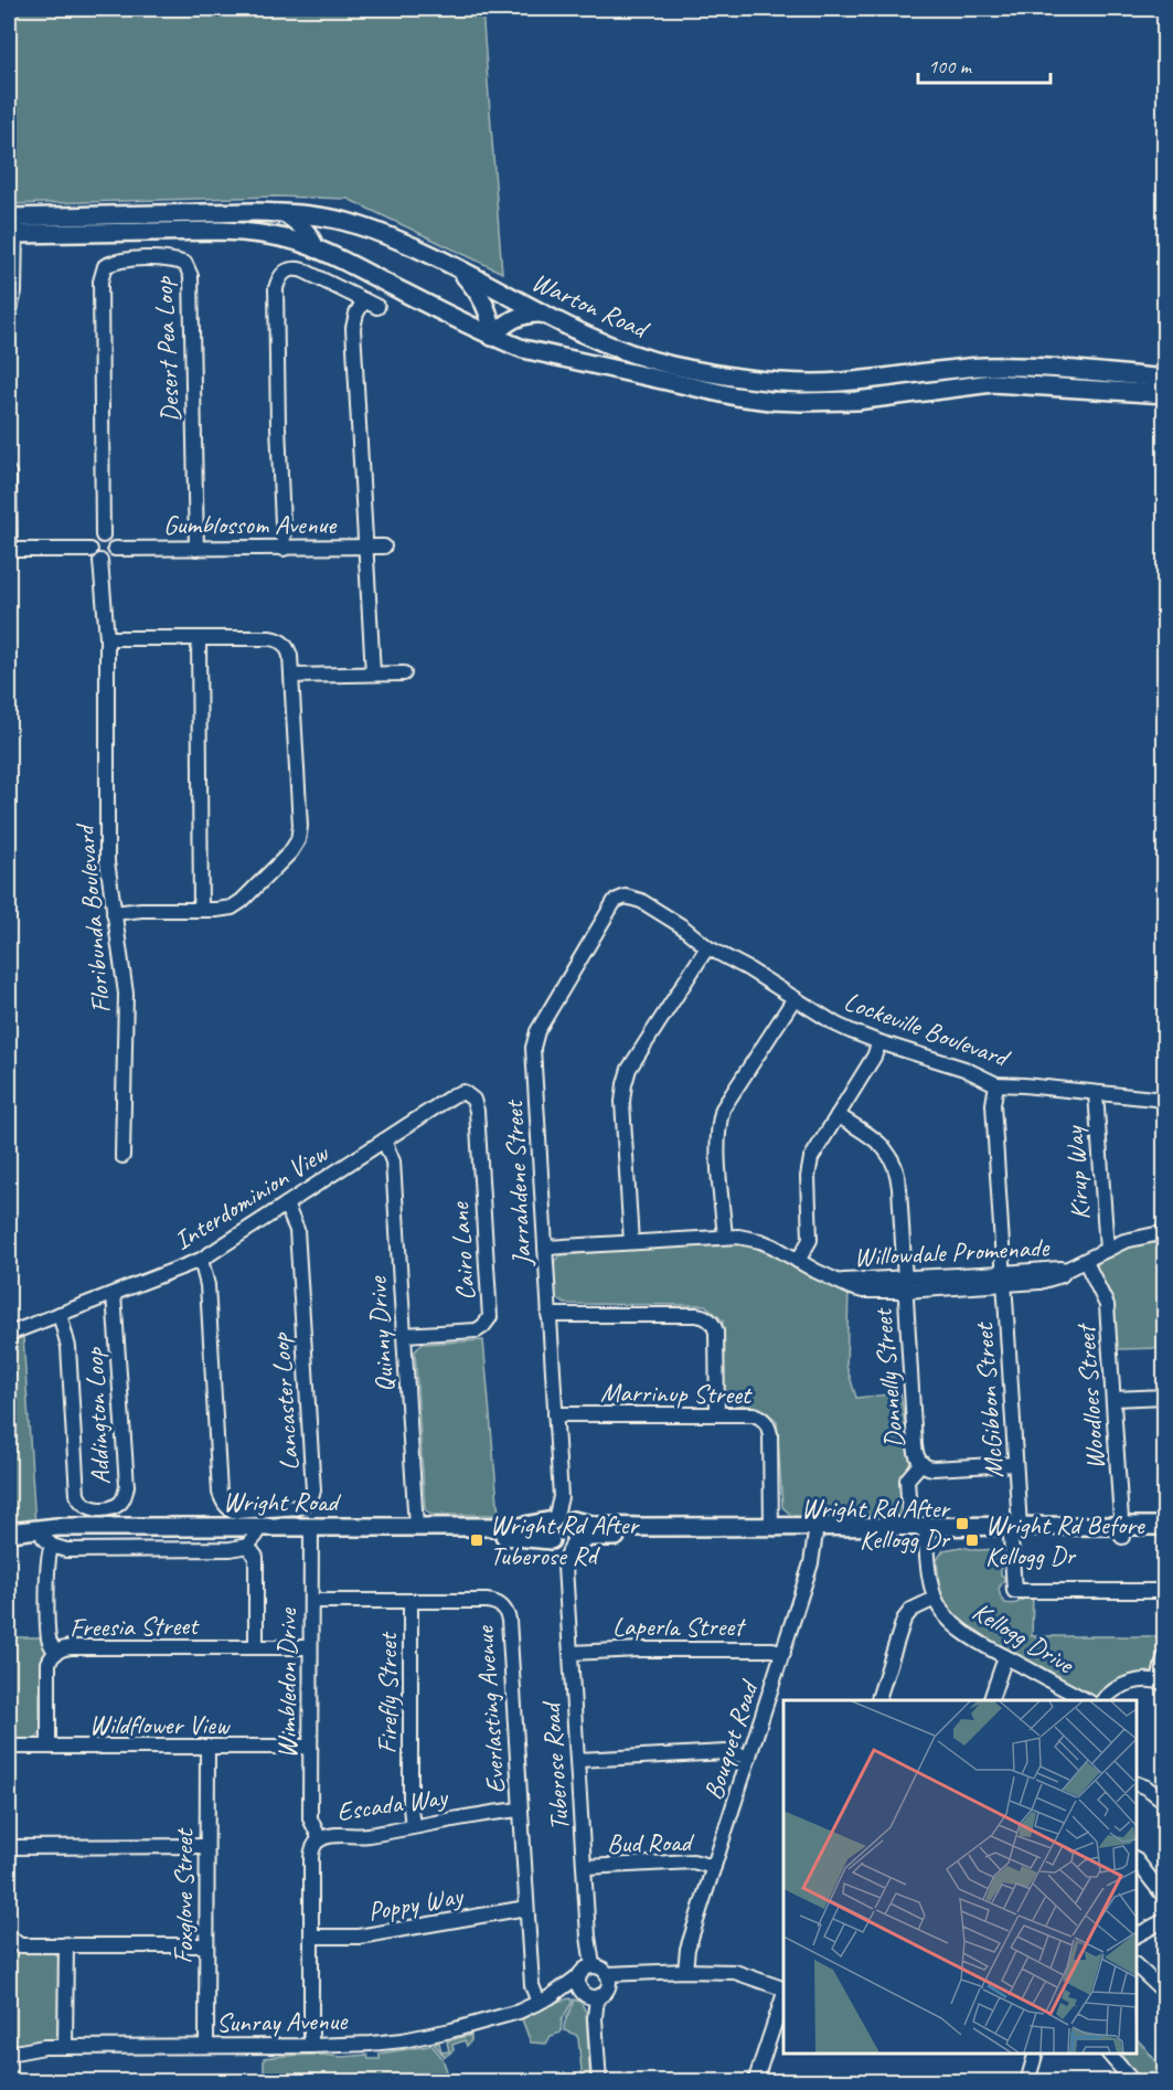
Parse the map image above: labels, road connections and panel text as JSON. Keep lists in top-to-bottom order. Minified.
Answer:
{"streets":{"main road":["Warton Road","Wright Road"],"street":["Desert Pea Loop","Gumblossom Avenue","Floribunda Boulevard","Lockeville Boulevard","Kirup Way","Jarrahdene Street","Interdominion View","Cairo Lane","Willowdale Promenade","Quinny Drive","Donnelly Street","Marrinup Street","Woodloes Street","McGibbon Street","Lancaster Loop","Addington Loop","Freesia Street","Laperla Street","Kellogg Drive","Wimbledon Drive","Firefly Street","Everlasting Avenue","Wildflower View","Bouquet Road","Tuberose Road","Escada Way","Bud Road","Foxglove Street","Poppy Way","Sunray Avenue"]},"crossings":[["Desert Pea Loop","Gumblossom Avenue"],["Desert Pea Loop","Floribunda Boulevard"],["Gumblossom Avenue","Floribunda Boulevard"],["Lockeville Boulevard","Kirup Way"],["Lockeville Boulevard","Jarrahdene Street"],["Lockeville Boulevard","McGibbon Street"],["Kirup Way","Willowdale Promenade"],["Jarrahdene Street","Willowdale Promenade"],["Jarrahdene Street","Marrinup Street"],["Jarrahdene Street","Wright Road"],["Jarrahdene Street","Tuberose Road"],["Interdominion View","Cairo Lane"],["Interdominion View","Quinny Drive"],["Interdominion View","Lancaster Loop"],["Interdominion View","Addington Loop"],["Cairo Lane","Quinny Drive"],["Willowdale Promenade","Donnelly Street"],["Willowdale Promenade","Woodloes Street"],["Willowdale Promenade","McGibbon Street"],["Quinny Drive","Wright Road"],["Donnelly Street","McGibbon Street"],["Marrinup Street","Wright Road"],["Woodloes Street","Wright Road"],["McGibbon Street","Wright Road"],["Wright Road","Kellogg Drive"],["Wright Road","Wimbledon Drive"],["Wright Road","Bouquet Road"],["Wright Road","Tuberose Road"],["Freesia Street","Wimbledon Drive"],["Freesia Street","Wildflower View"],["Laperla Street","Bouquet Road"],["Laperla Street","Tuberose Road"],["Wimbledon Drive","Everlasting Avenue"],["Wimbledon Drive","Wildflower View"],["Wimbledon Drive","Escada Way"],["Firefly Street","Everlasting Avenue"],["Firefly Street","Escada Way"],["Everlasting Avenue","Escada Way"],["Everlasting Avenue","Poppy Way"],["Everlasting Avenue","Sunray Avenue"],["Wildflower View","Foxglove Street"],["Bouquet Road","Bud Road"],["Tuberose Road","Bud Road"],["Tuberose Road","Sunray Avenue"],["Escada Way","Poppy Way"],["Escada Way","Sunray Avenue"],["Foxglove Street","Sunray Avenue"]],"places":{"transit":["Wright Rd After Kellogg Dr","Wright Rd After Tuberose Rd","Wright Rd Before Kellogg Dr"]},"scale_bar":"100 m"}
